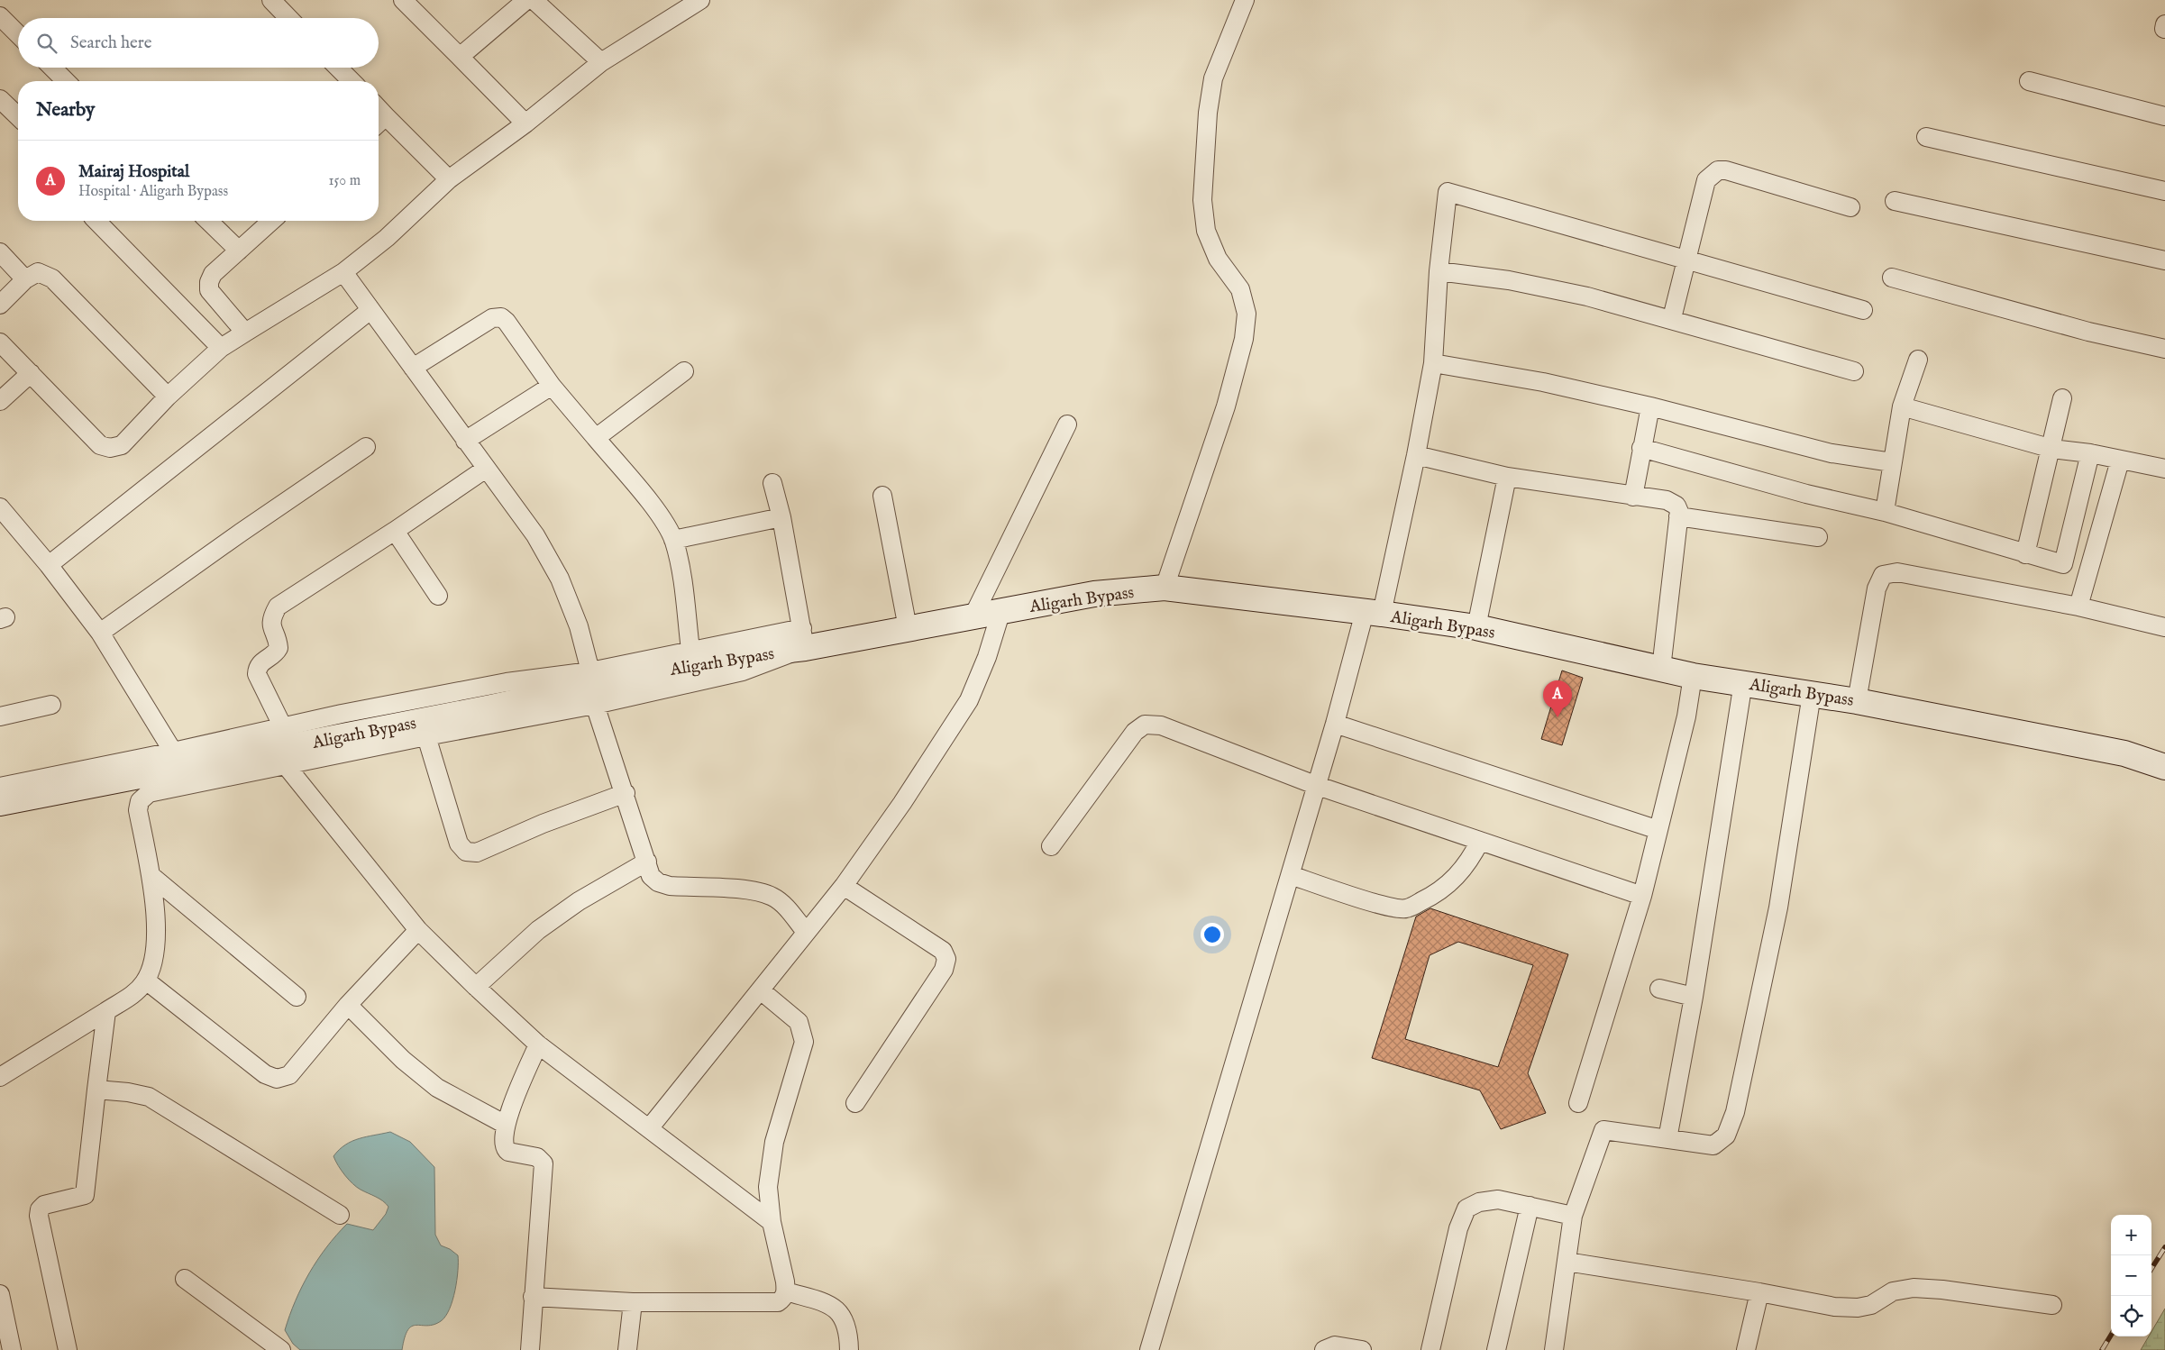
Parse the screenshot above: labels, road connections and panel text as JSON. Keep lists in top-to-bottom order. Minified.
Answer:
{"streets":{"main road":["Aligarh Bypass"]},"page":{"search":"Search here","heading":"Nearby","list":[{"mark":"A","name":"Mairaj Hospital","note":"Hospital · Aligarh Bypass","value":"150 m"}],"pins":"A","map_buttons":["+","−"]}}
